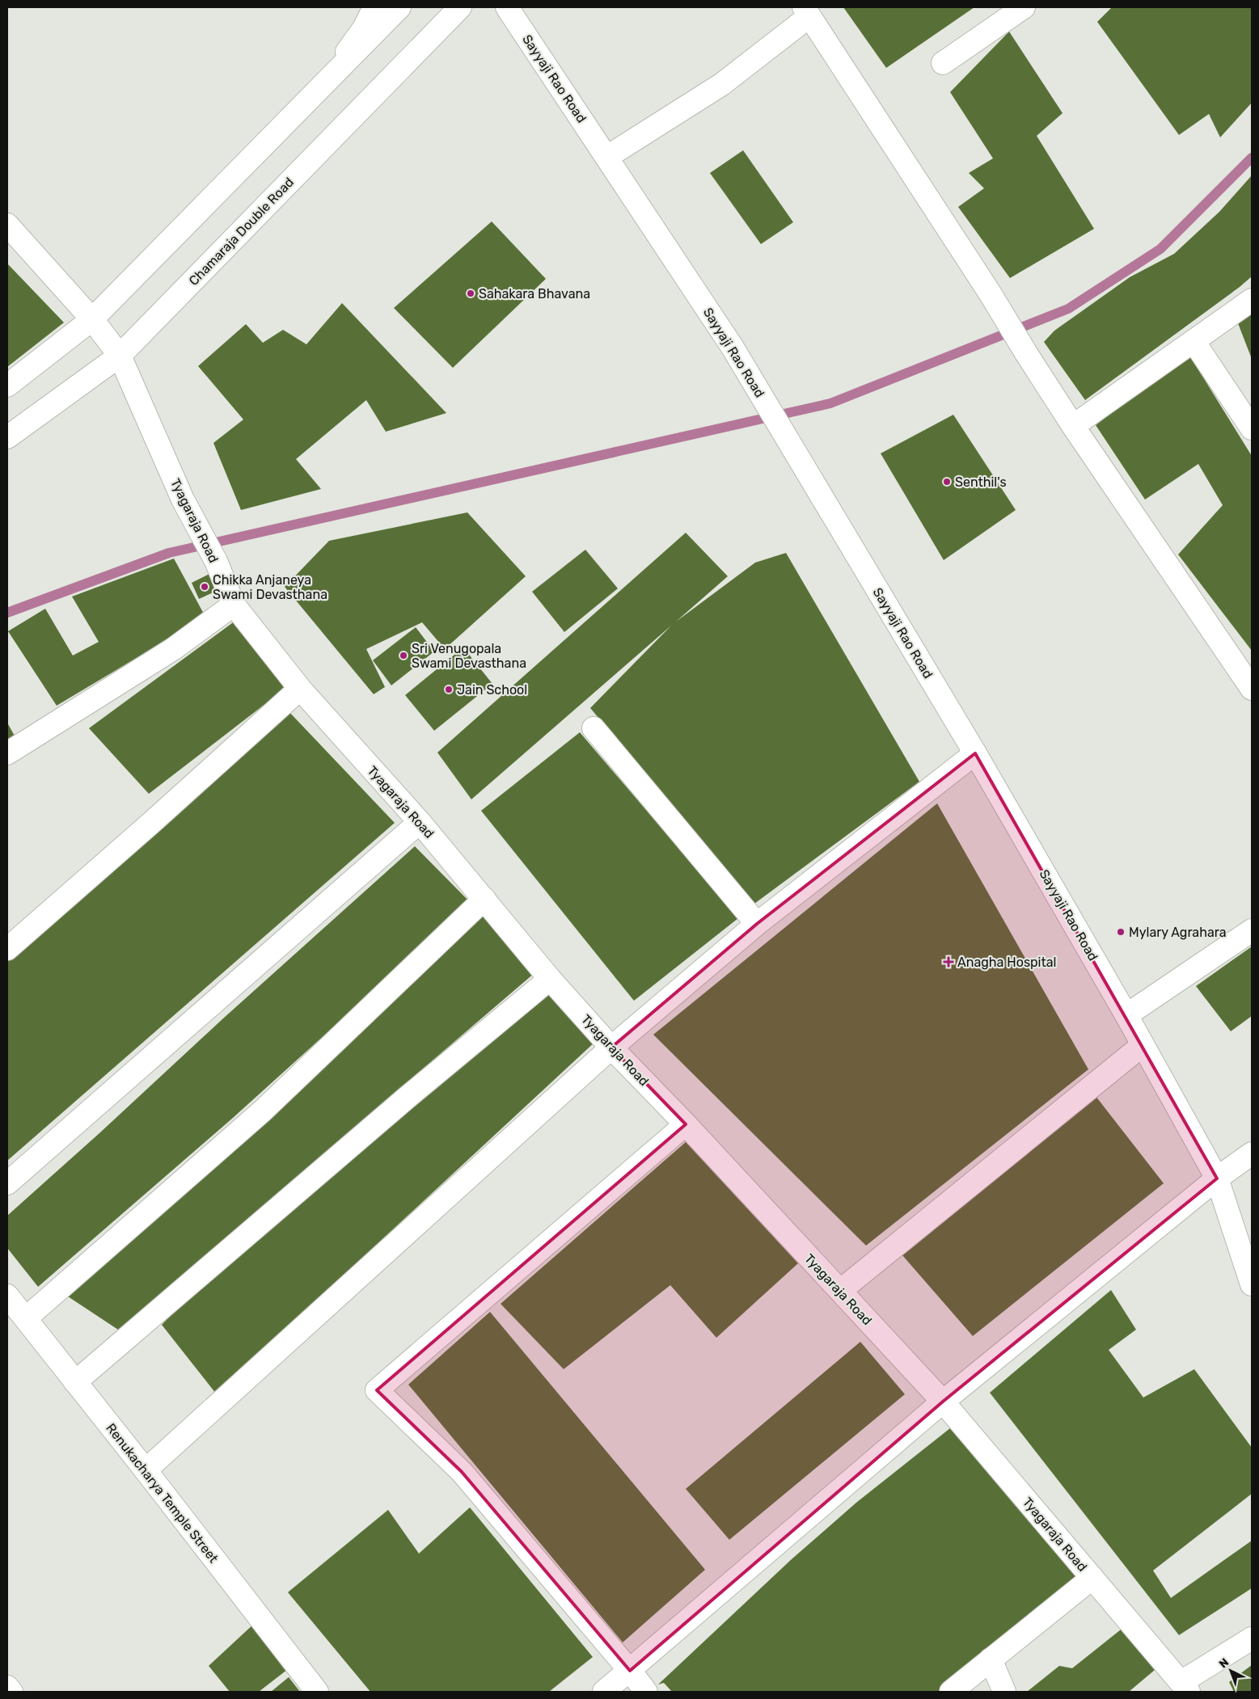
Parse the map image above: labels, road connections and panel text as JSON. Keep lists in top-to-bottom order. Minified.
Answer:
{"streets":{"street":["Sayyaji Rao Road","Chamaraja Double Road","Tyagaraja Road","Renukacharya Temple Street"]},"crossings":[["Chamaraja Double Road","Tyagaraja Road"]],"places":{"other":["Sahakara Bhavana","Senthil's","Chikka Anjaneya Swami Devasthana","Sri Venugopala Swami Devasthana","Jain School","Mylary Agrahara"],"health":["Anagha Hospital"]},"north":"top left"}
